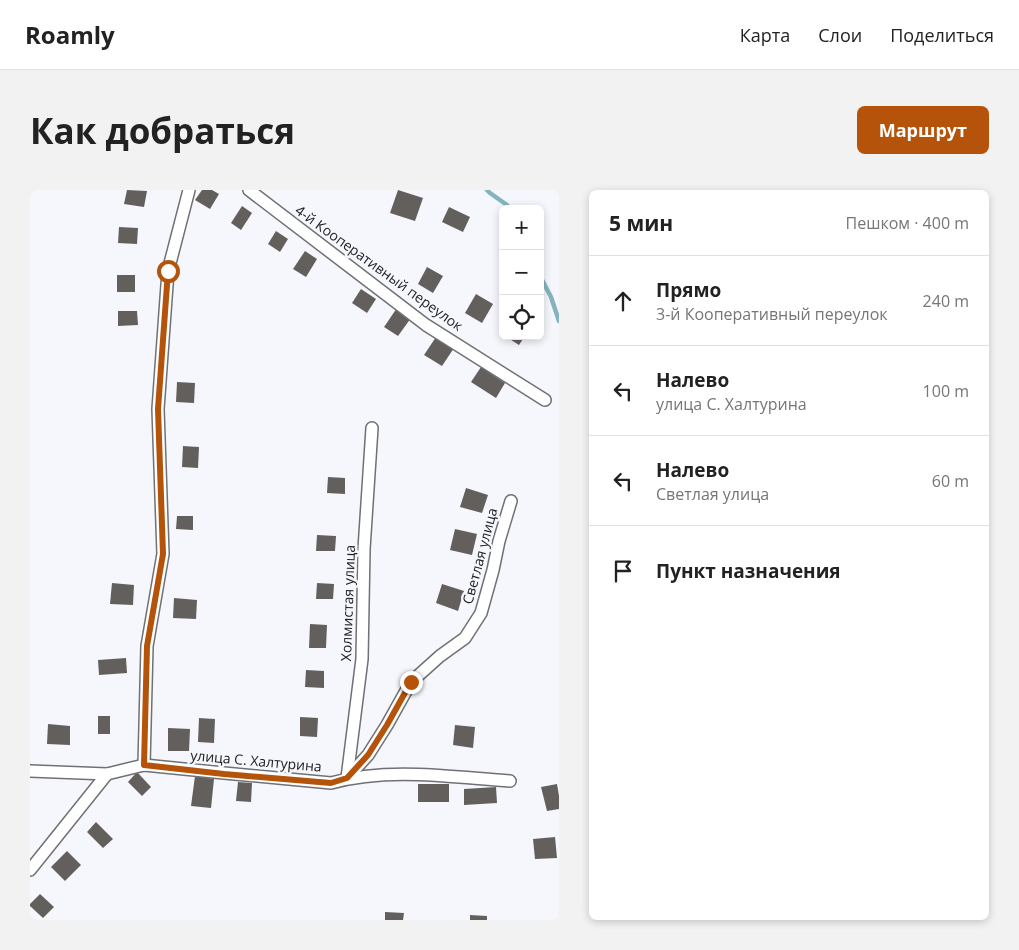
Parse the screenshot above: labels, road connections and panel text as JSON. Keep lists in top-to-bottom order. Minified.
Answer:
{"streets":{"street":["4-й Кооперативный переулок","Светлая улица","Холмистая улица","улица С. Халтурина"]},"crossings":[["Светлая улица","Холмистая улица"],["Светлая улица","улица С. Халтурина"],["Холмистая улица","улица С. Халтурина"]],"page":{"header":"Roamly","nav":["Карта","Слои","Поделиться"],"buttons":"Маршрут","title":"Как добраться","heading":["5 мин","Пешком · 400 m"],"map_buttons":["+","−"],"list":[["Прямо","3-й Кооперативный переулок","240 m"],["Налево","улица С. Халтурина","100 m"],["Налево","Светлая улица","60 m"],"Пункт назначения"]}}
